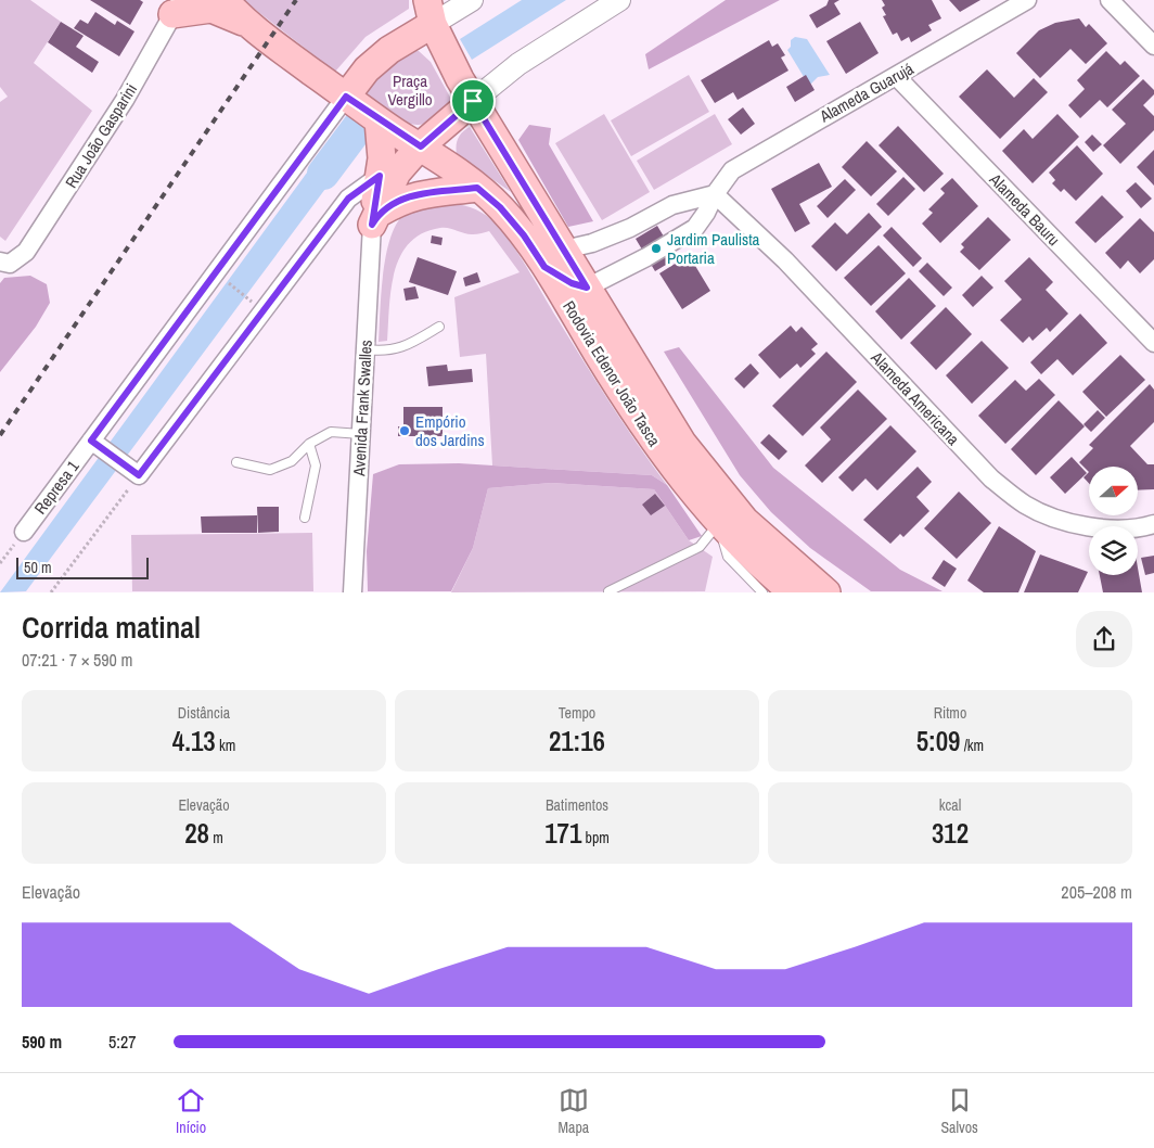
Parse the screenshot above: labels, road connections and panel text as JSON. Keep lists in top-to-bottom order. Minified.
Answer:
{"streets":{"main road":["Rodovia Edenor João Tasca"],"street":["Alameda Guarujá","Rua João Gasparini","Alameda Bauru","Alameda Americana","Avenida Frank Swalles","Represa 1"]},"crossings":[["Alameda Guarujá","Alameda Bauru"],["Alameda Guarujá","Rodovia Edenor João Tasca"],["Alameda Guarujá","Alameda Americana"],["Rodovia Edenor João Tasca","Represa 1"]],"parks":["Praça Vergillo"],"places":["Jardim Paulista Portaria","Empório dos Jardins"],"scale_bar":"50 m","north":"right","page":{"scale":"50 m","heading":["Corrida matinal","07:21 · 7 × 590 m"],"stats":[["Distância","4.13 km"],["Tempo","21:16"],["Ritmo","5:09 /km"],["Elevação","28 m"],["Batimentos","171 bpm"],["kcal","312"]],"chart":["Elevação","205–208 m"],"list":[{"name":"590 m","note":"5:27"}],"tabs":["Início","Mapa","Salvos"]}}
